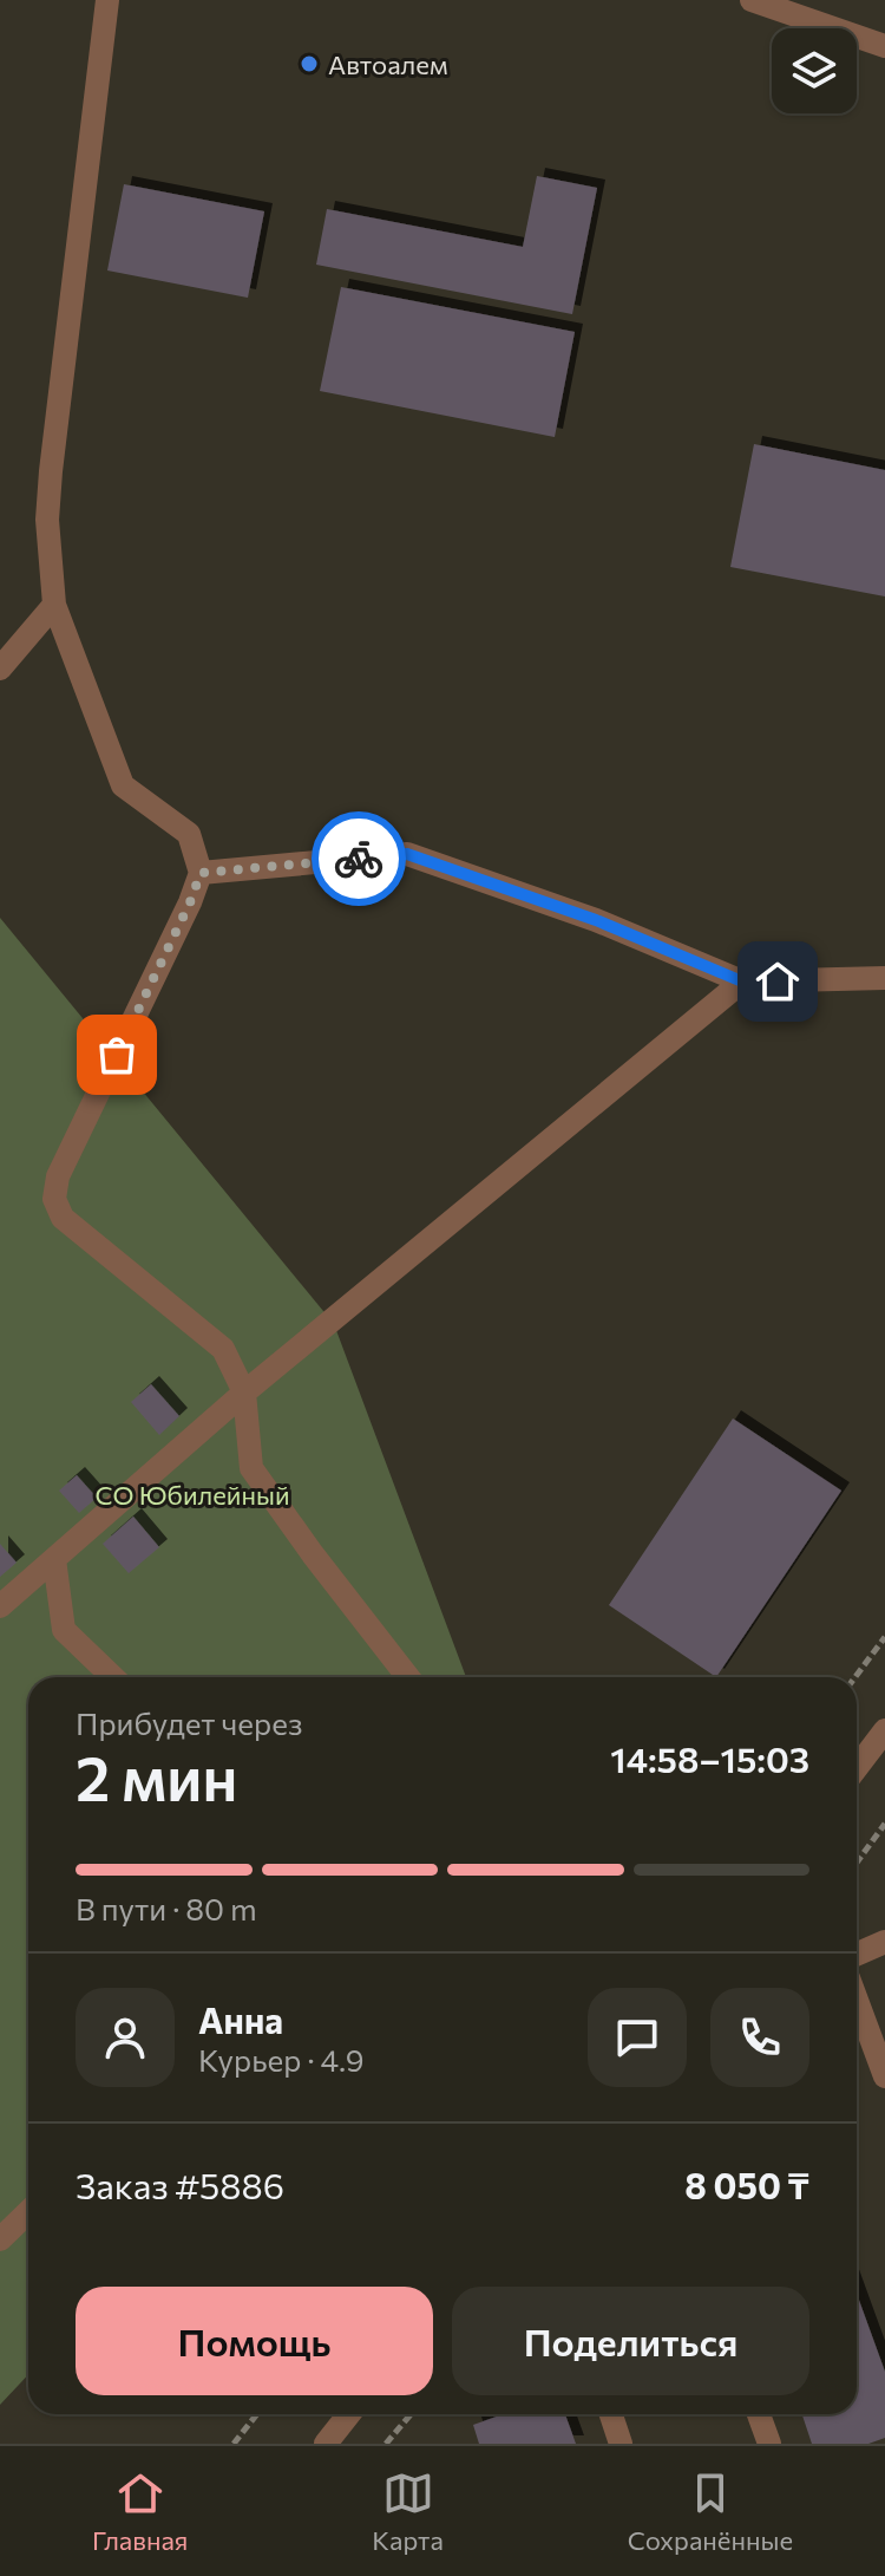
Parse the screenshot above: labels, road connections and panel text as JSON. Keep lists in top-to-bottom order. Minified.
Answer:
{"parks":["СО Юбилейный"],"places":["Автоалем"],"page":{"heading":["2 мин","Прибудет через","14:58–15:03"],"panel":["Анна","Курьер · 4.9","Заказ #5886","8 050 ₸"],"bar":"В пути · 80 m","buttons":["Помощь","Поделиться"],"tabs":["Главная","Карта","Сохранённые"]}}
